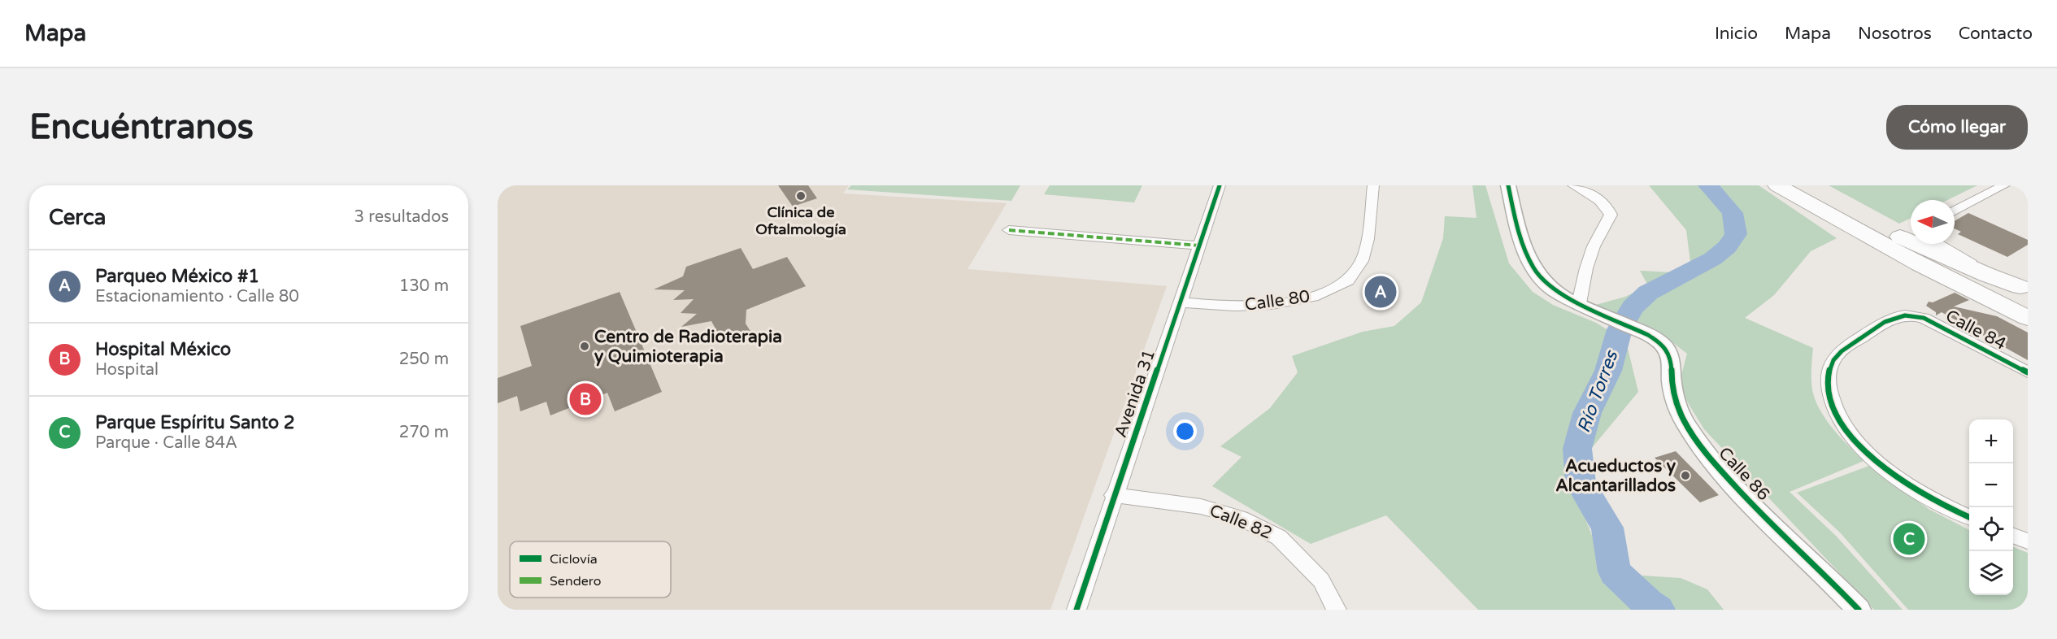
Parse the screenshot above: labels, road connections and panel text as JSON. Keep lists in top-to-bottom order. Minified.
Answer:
{"streets":{"street":["Calle 80","Calle 84","Avenida 31","Calle 86","Calle 82"]},"crossings":[["Calle 80","Avenida 31"],["Avenida 31","Calle 82"]],"water":["Río Torres"],"places":["Clínica de Oftalmología","Centro de Radioterapia y Quimioterapia","Acueductos y Alcantarillados"],"legend":["Ciclovía","Sendero"],"north":"left","page":{"header":"Mapa","nav":["Inicio","Mapa","Nosotros","Contacto"],"buttons":"Cómo llegar","title":"Encuéntranos","heading":["Cerca","3 resultados"],"list":[{"mark":"A","name":"Parqueo México #1","note":"Estacionamiento · Calle 80","value":"130 m"},{"mark":"B","name":"Hospital México","note":"Hospital","value":"250 m"},{"mark":"C","name":"Parque Espíritu Santo 2","note":"Parque · Calle 84A","value":"270 m"}],"pins":["A","B","C"],"map_buttons":["+","−"]}}
